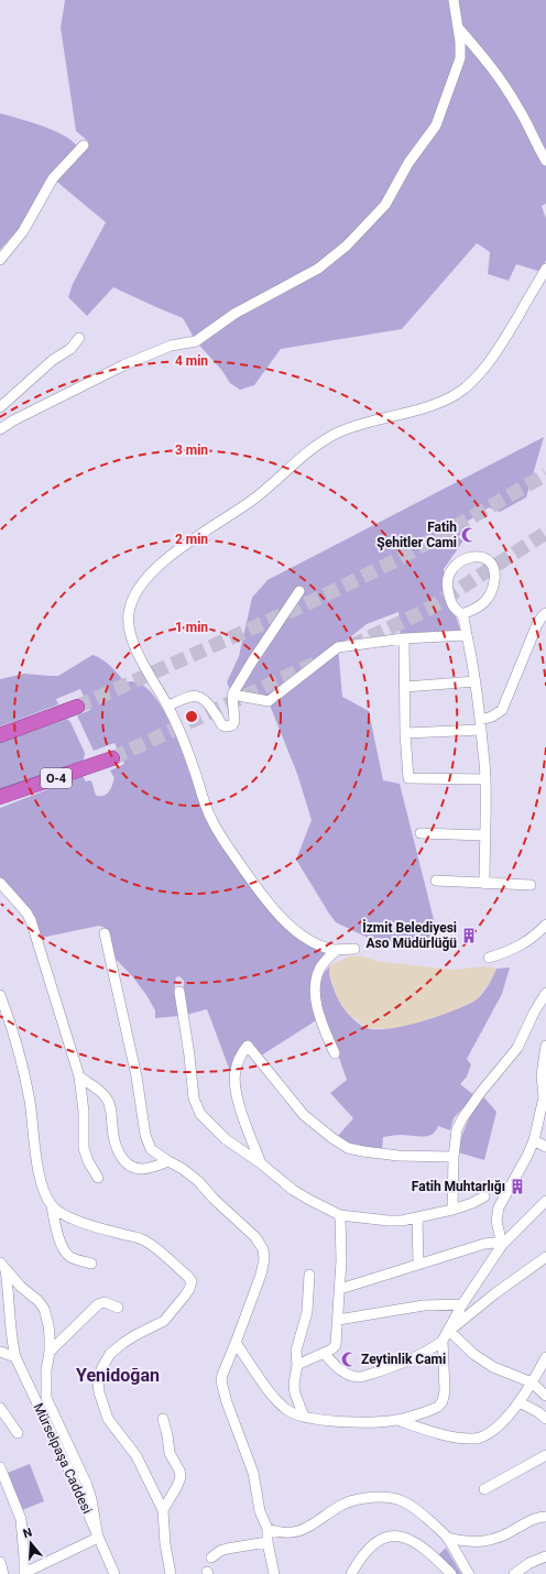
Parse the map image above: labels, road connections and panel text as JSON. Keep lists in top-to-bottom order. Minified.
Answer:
{"streets":{"highway":["O-4"],"street":["Mürselpaşa Caddesi"]},"districts":["Yenidoğan"],"places":{"mosque":["Fatih Şehitler Cami","Zeytinlik Cami"],"building":["İzmit Belediyesi Aso Müdürlüğü","Fatih Muhtarlığı"]},"north":"top","rings":["4 min","3 min","2 min","1 min"]}
